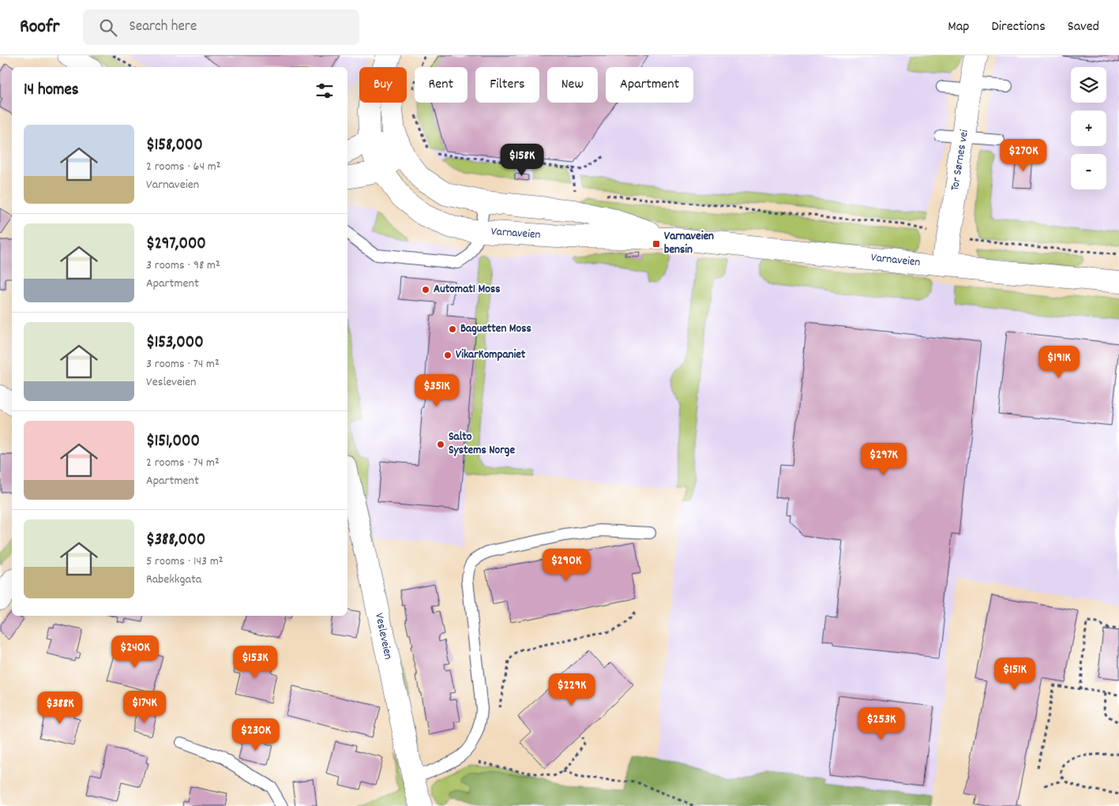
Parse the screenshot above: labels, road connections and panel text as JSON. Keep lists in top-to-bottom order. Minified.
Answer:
{"streets":{"street":["Tor Sørnes vei","Varnaveien","Vesleveien"]},"crossings":[["Tor Sørnes vei","Varnaveien"]],"places":{"transit":["Varnaveien bensin"],"other":["Automat1 Moss","Baguetten Moss","VikarKompaniet","Salto Systems Norge"]},"page":{"header":"Roofr","search":"Search here","nav":["Map","Directions","Saved"],"map_buttons":["+","−"],"chip":["Buy","Rent","Filters","New","Apartment"],"heading":"14 homes","list":[{"name":"$158,000","note":"2 rooms · 64 m² · Varnaveien"},{"name":"$297,000","note":"3 rooms · 98 m² · Apartment"},{"name":"$153,000","note":"3 rooms · 74 m² · Vesleveien"},{"name":"$151,000","note":"2 rooms · 74 m² · Apartment"},{"name":"$388,000","note":"5 rooms · 143 m² · Rabekkgata"}],"price":["$270K","$158K","$191K","$351K","$297K","$290K","$240K","$153K","$151K","$229K","$174K","$388K","$253K","$230K"]}}
